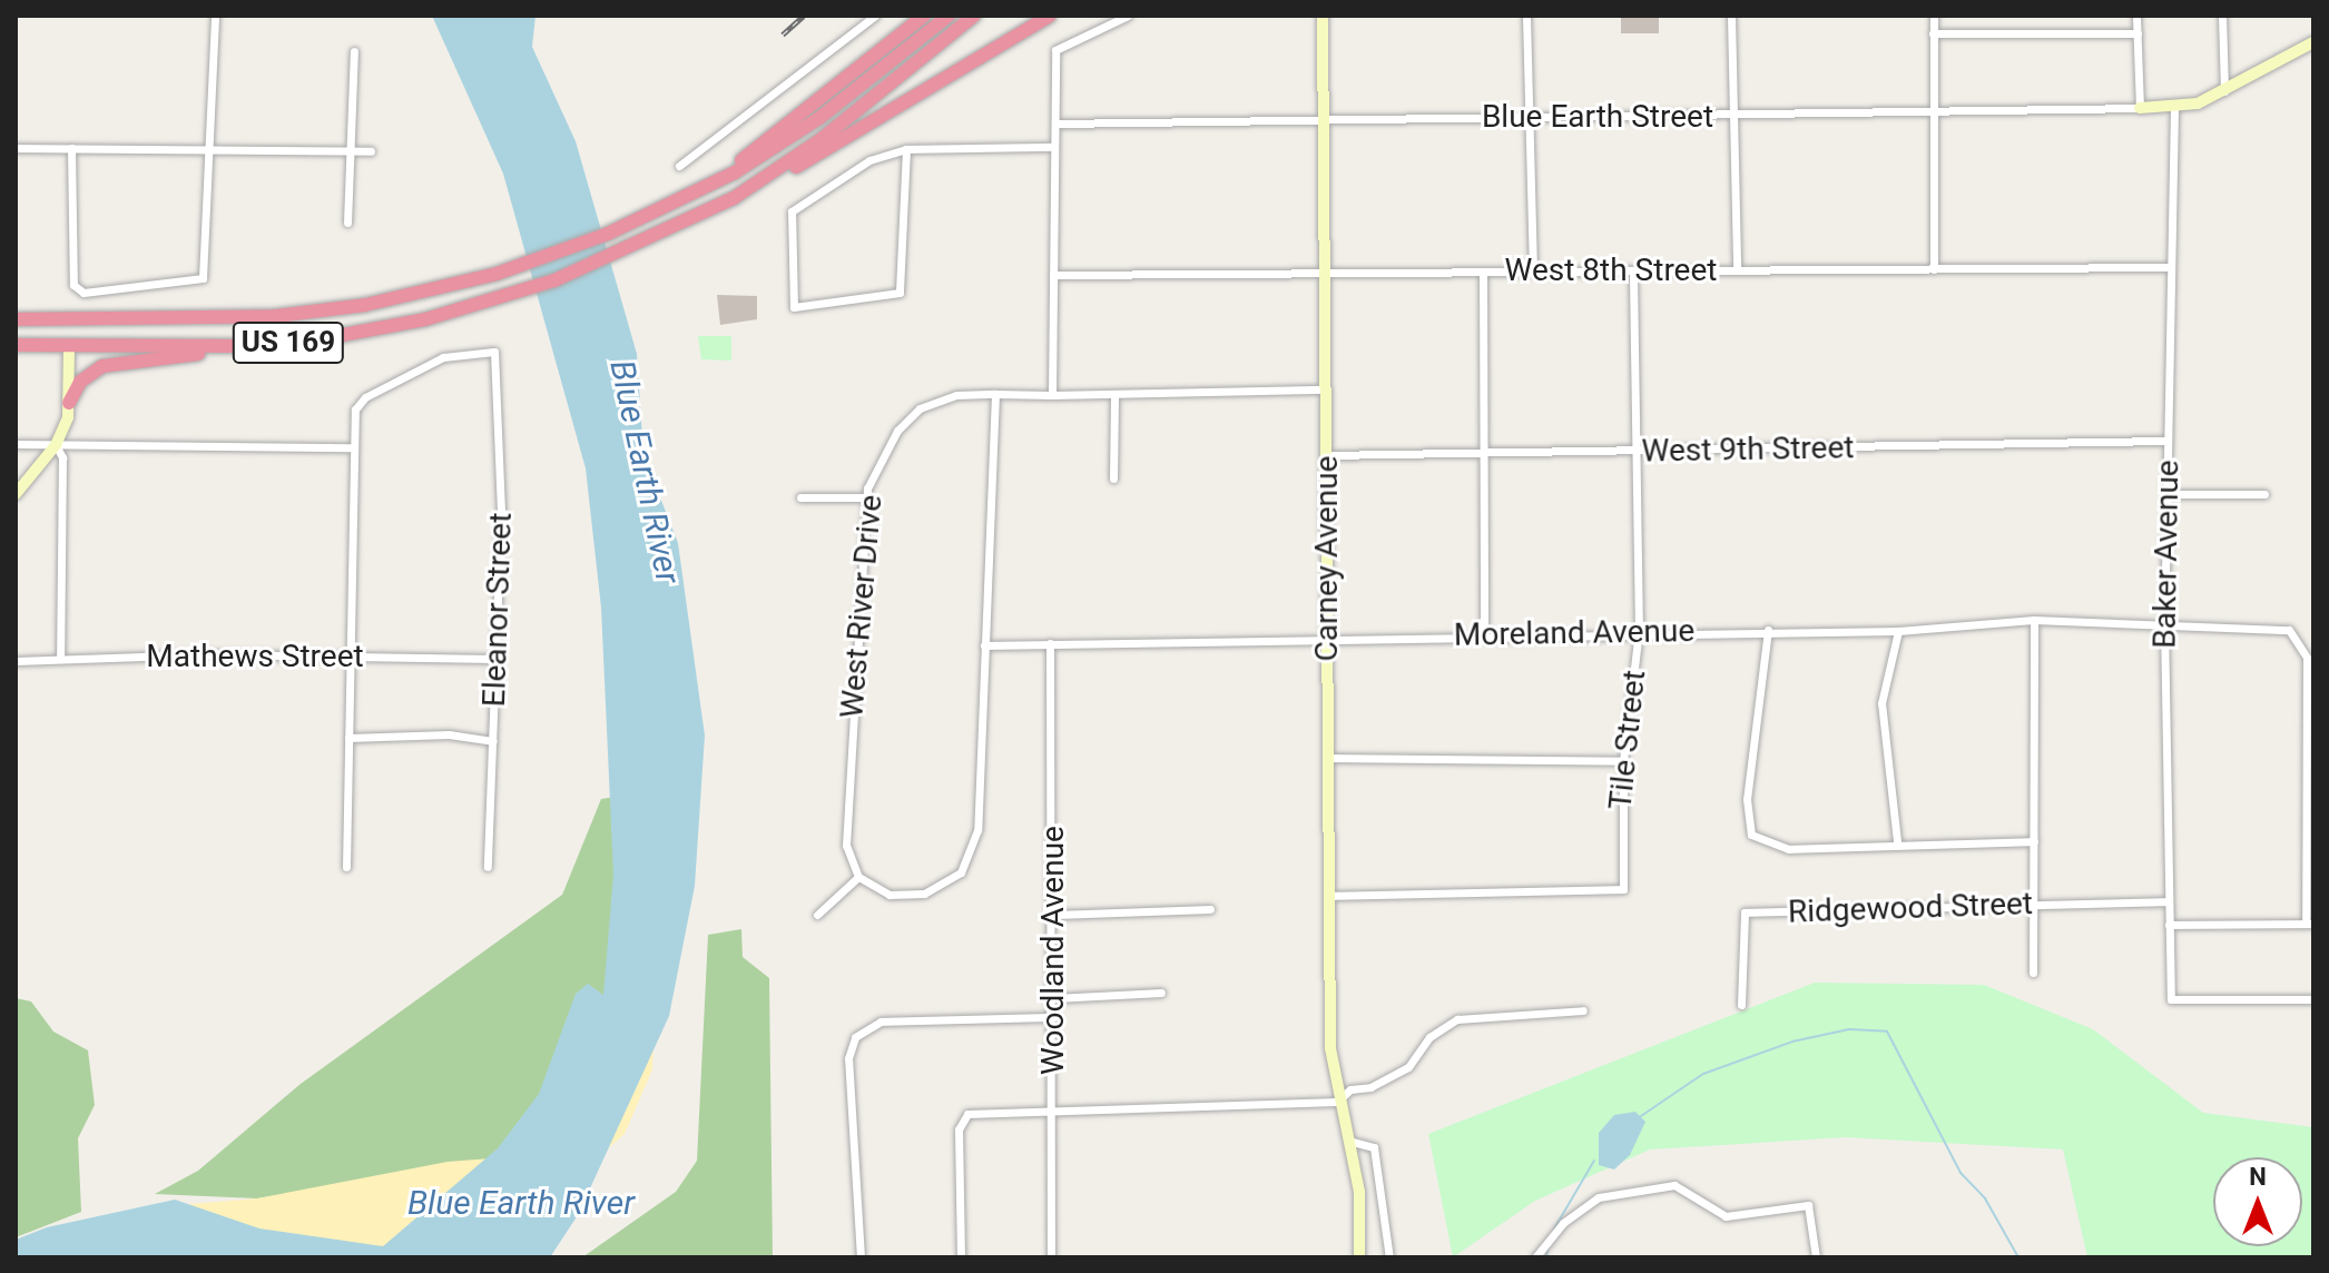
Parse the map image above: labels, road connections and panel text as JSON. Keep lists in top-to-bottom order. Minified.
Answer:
{"streets":{"highway":["US 169"],"main road":["Carney Avenue"],"street":["Blue Earth Street","West 8th Street","West 9th Street","Baker Avenue","West River Drive","Eleanor Street","Moreland Avenue","Mathews Street","Tile Street","Ridgewood Street","Woodland Avenue"]},"crossings":[["Blue Earth Street","Carney Avenue"],["West 8th Street","Baker Avenue"],["West 8th Street","Carney Avenue"],["West 8th Street","Tile Street"],["West 9th Street","Baker Avenue"],["West 9th Street","Carney Avenue"],["West 9th Street","Tile Street"],["Baker Avenue","Moreland Avenue"],["Baker Avenue","Ridgewood Street"],["Carney Avenue","West River Drive"],["Carney Avenue","Moreland Avenue"],["Carney Avenue","Tile Street"],["Eleanor Street","Mathews Street"],["Moreland Avenue","Tile Street"],["Moreland Avenue","Woodland Avenue"]],"water":["Blue Earth River"],"north":"top"}
